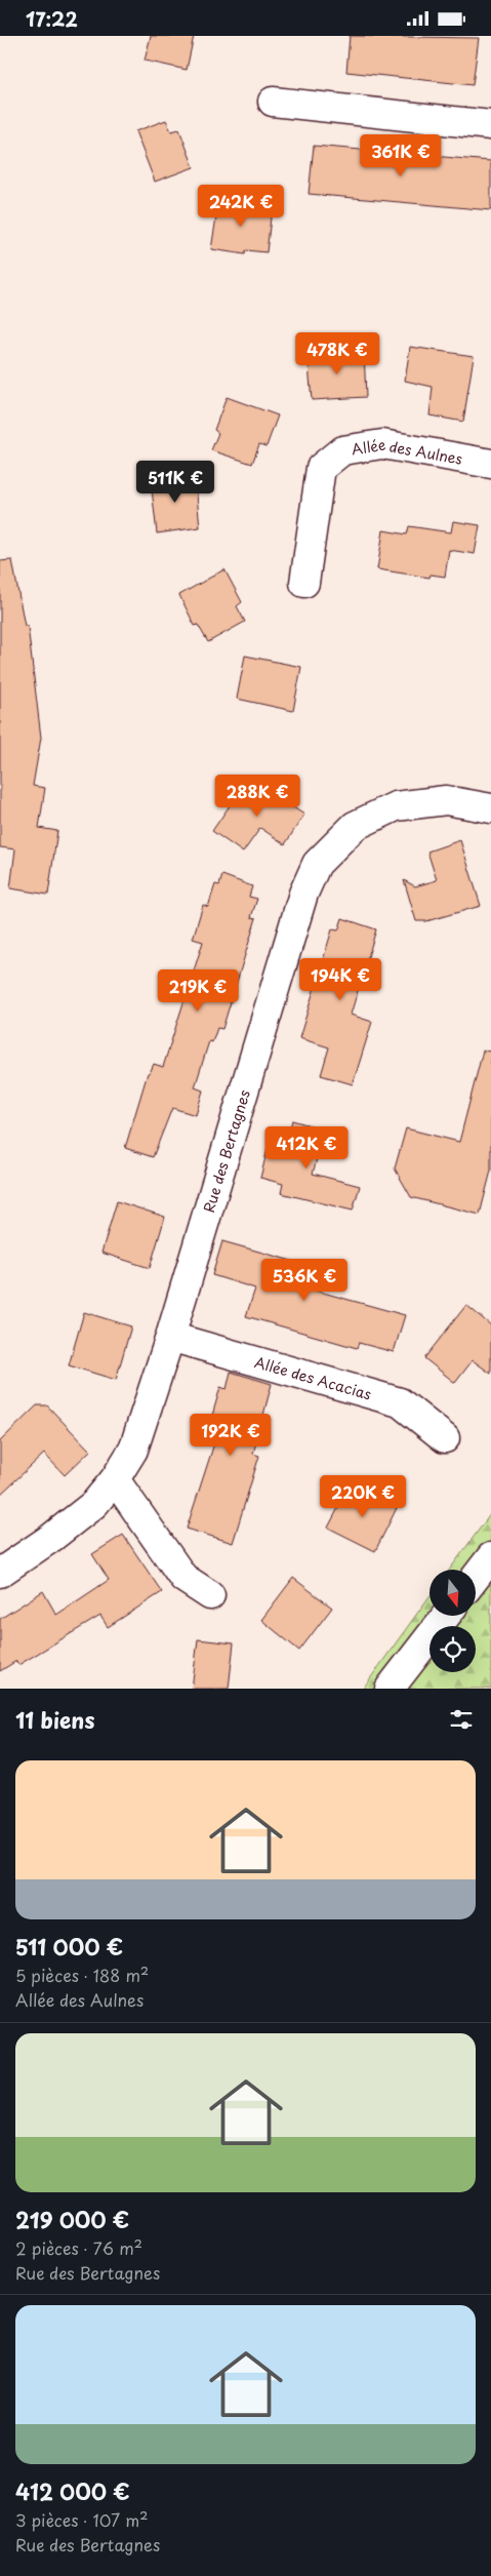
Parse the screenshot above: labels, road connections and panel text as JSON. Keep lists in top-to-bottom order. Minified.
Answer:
{"streets":{"street":["Allée des Aulnes","Rue des Bertagnes","Allée des Acacias"]},"crossings":[["Rue des Bertagnes","Allée des Acacias"]],"north":"bottom","page":{"status":"17:22","price":["361K €","242K €","478K €","511K €","288K €","194K €","219K €","412K €","536K €","192K €","220K €"],"heading":"11 biens","list":[{"name":"511 000 €","note":"5 pièces · 188 m² · Allée des Aulnes"},{"name":"219 000 €","note":"2 pièces · 76 m² · Rue des Bertagnes"},{"name":"412 000 €","note":"3 pièces · 107 m² · Rue des Bertagnes"}]}}
